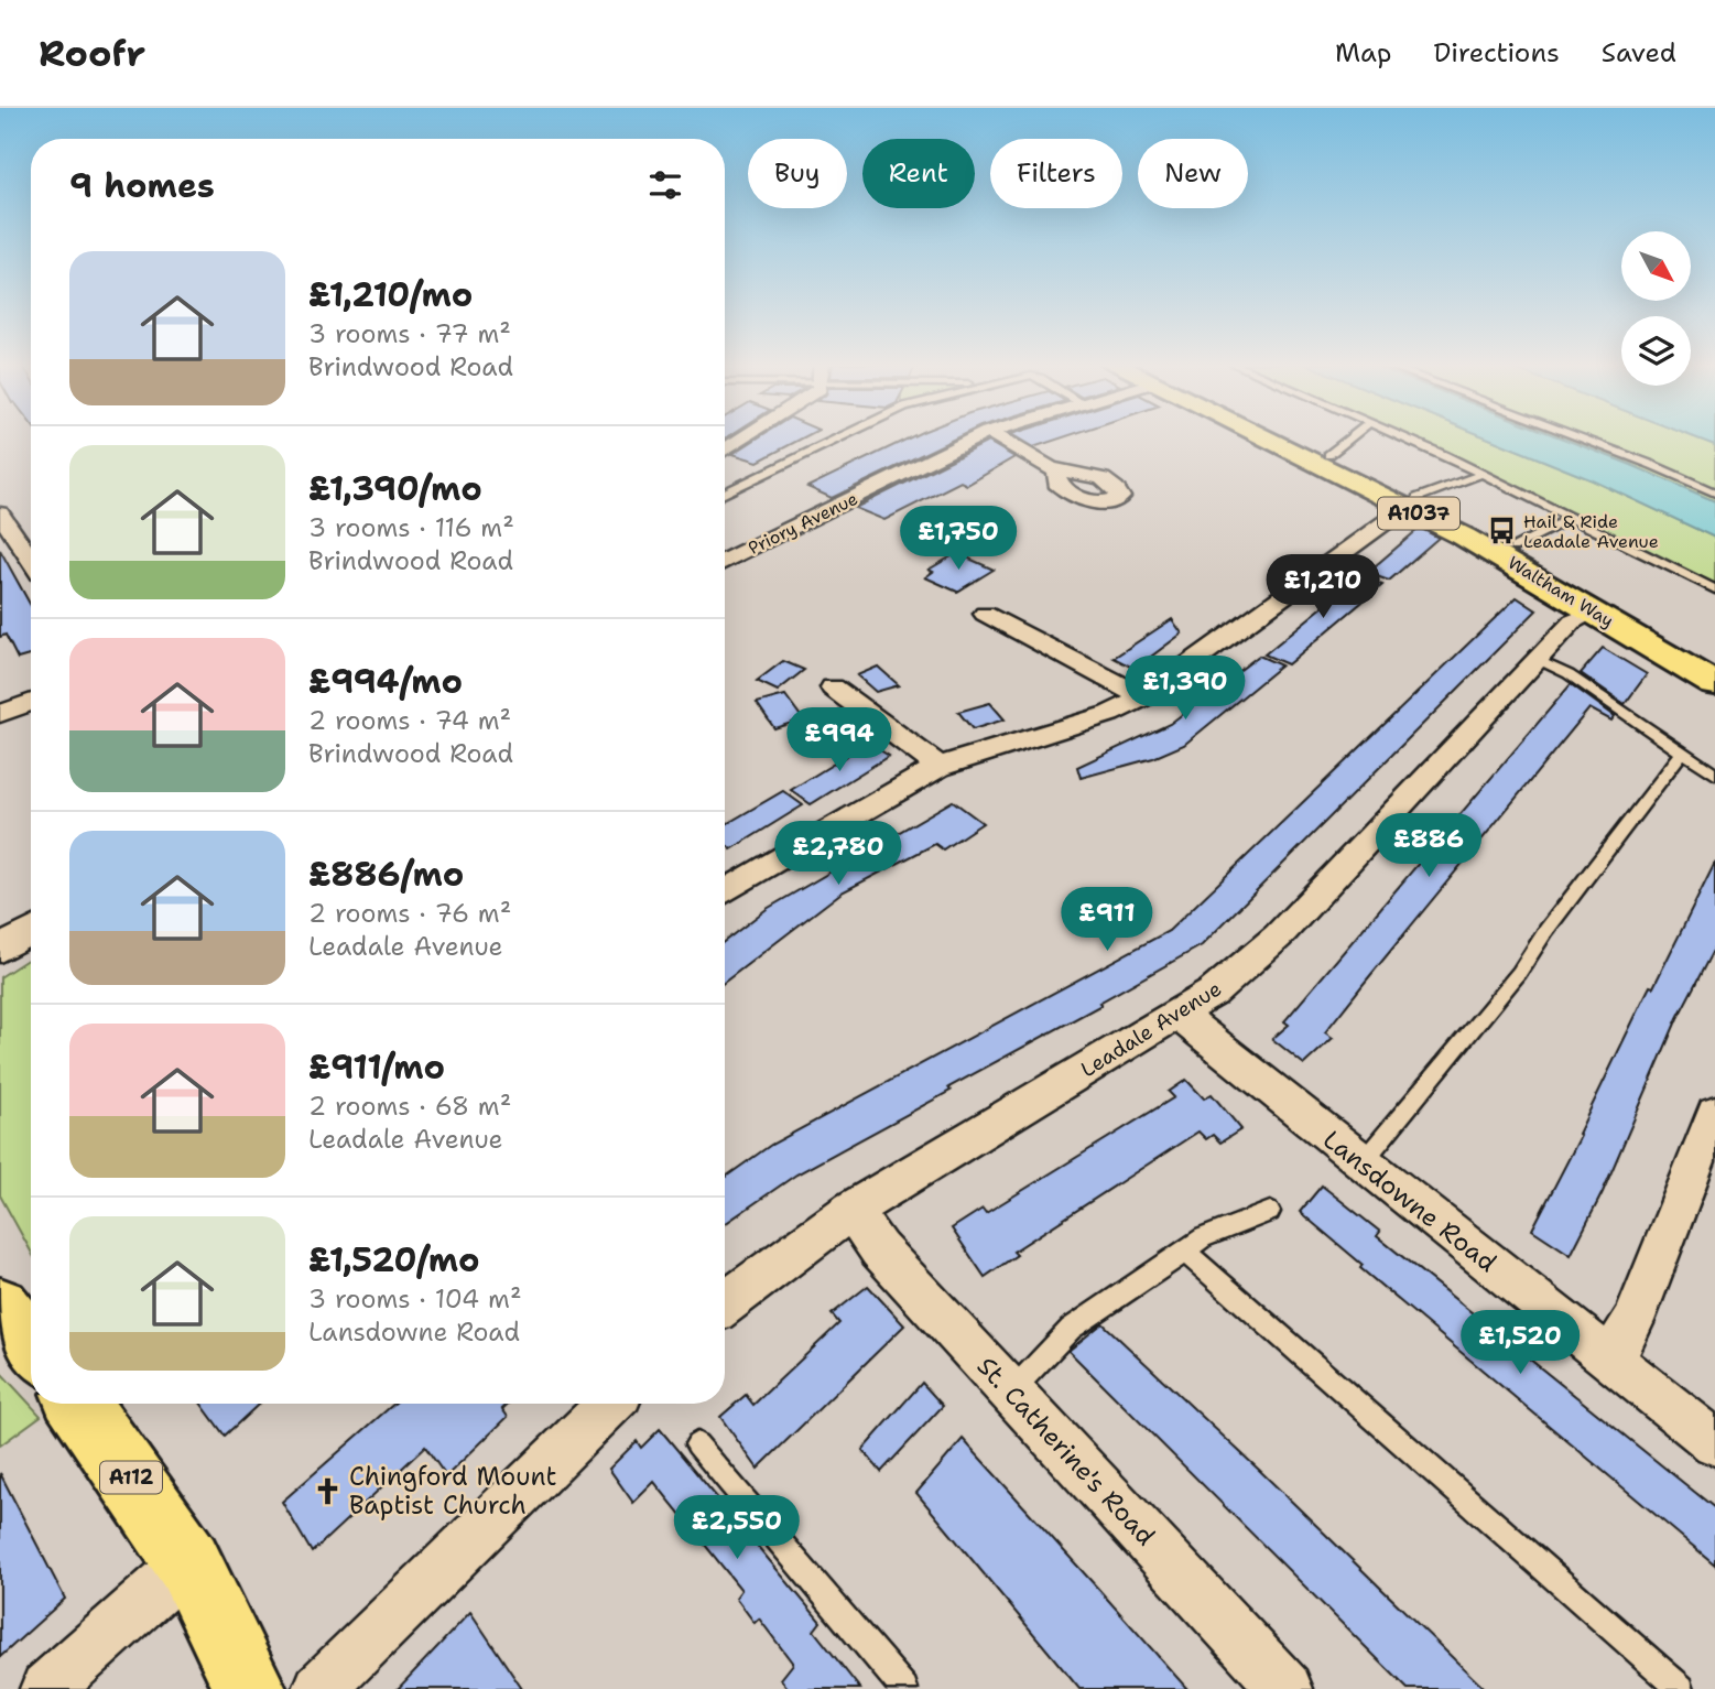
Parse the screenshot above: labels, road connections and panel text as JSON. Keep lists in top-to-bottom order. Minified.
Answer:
{"streets":{"main road":["A1037","Waltham Way","A112"],"street":["Priory Avenue","Leadale Avenue","Lansdowne Road","St. Catherine's Road"]},"crossings":[["Waltham Way","Leadale Avenue"],["Leadale Avenue","Lansdowne Road"],["Leadale Avenue","St. Catherine's Road"]],"places":{"bus stop":["Hail & Ride Leadale Avenue"],"church":["Chingford Mount Baptist Church"]},"north":"bottom right","page":{"header":"Roofr","nav":["Map","Directions","Saved"],"chip":["Buy","Rent","Filters","New"],"heading":"9 homes","list":[{"name":"£1,210/mo","note":"3 rooms · 77 m² · Brindwood Road"},{"name":"£1,390/mo","note":"3 rooms · 116 m² · Brindwood Road"},{"name":"£994/mo","note":"2 rooms · 74 m² · Brindwood Road"},{"name":"£886/mo","note":"2 rooms · 76 m² · Leadale Avenue"},{"name":"£911/mo","note":"2 rooms · 68 m² · Leadale Avenue"},{"name":"£1,520/mo","note":"3 rooms · 104 m² · Lansdowne Road"}],"price":["£1,750","£1,210","£1,390","£994","£886","£2,780","£911","£1,520","£2,550"]}}
